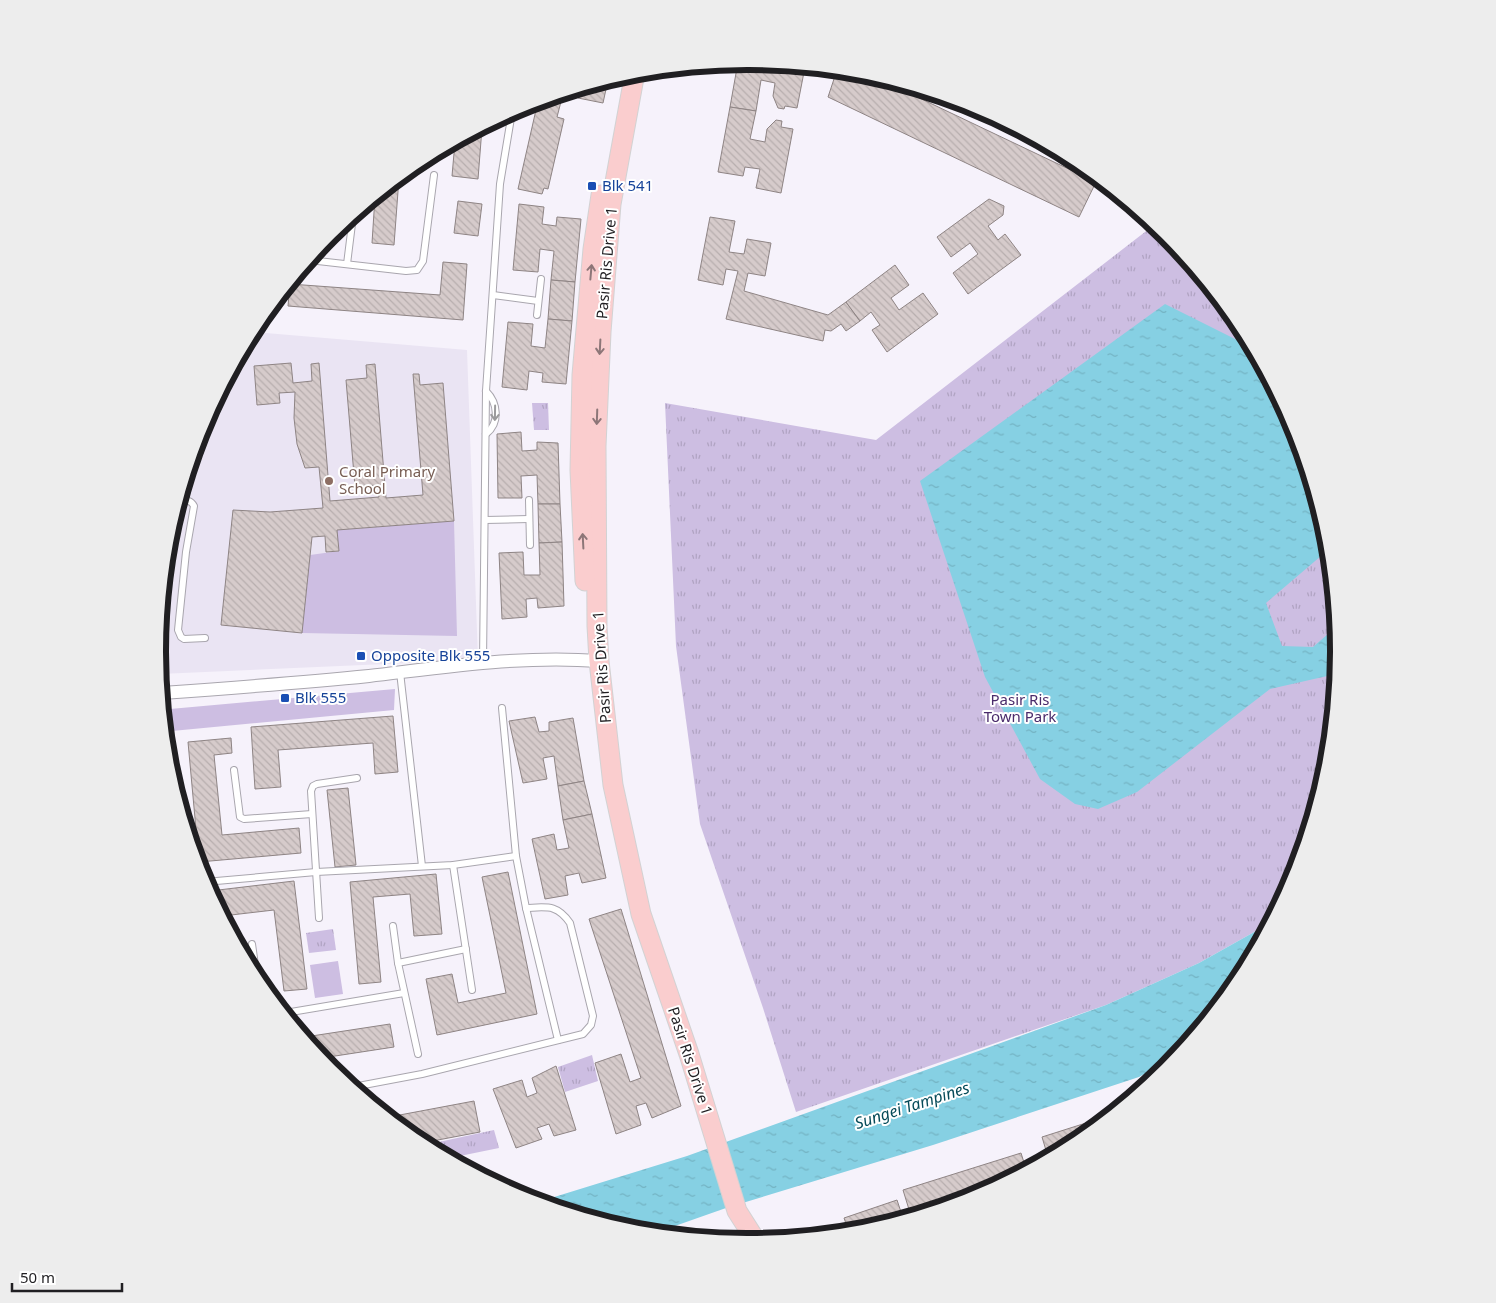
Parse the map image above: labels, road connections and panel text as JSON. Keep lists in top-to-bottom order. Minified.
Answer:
{"streets":{"main road":["Pasir Ris Drive 1"]},"water":["Sungei Tampines"],"parks":["Pasir Ris Town Park"],"places":{"transit":["Blk 541","Opposite Blk 555","Blk 555"],"other":["Coral Primary School"]},"scale_bar":"50 m"}
